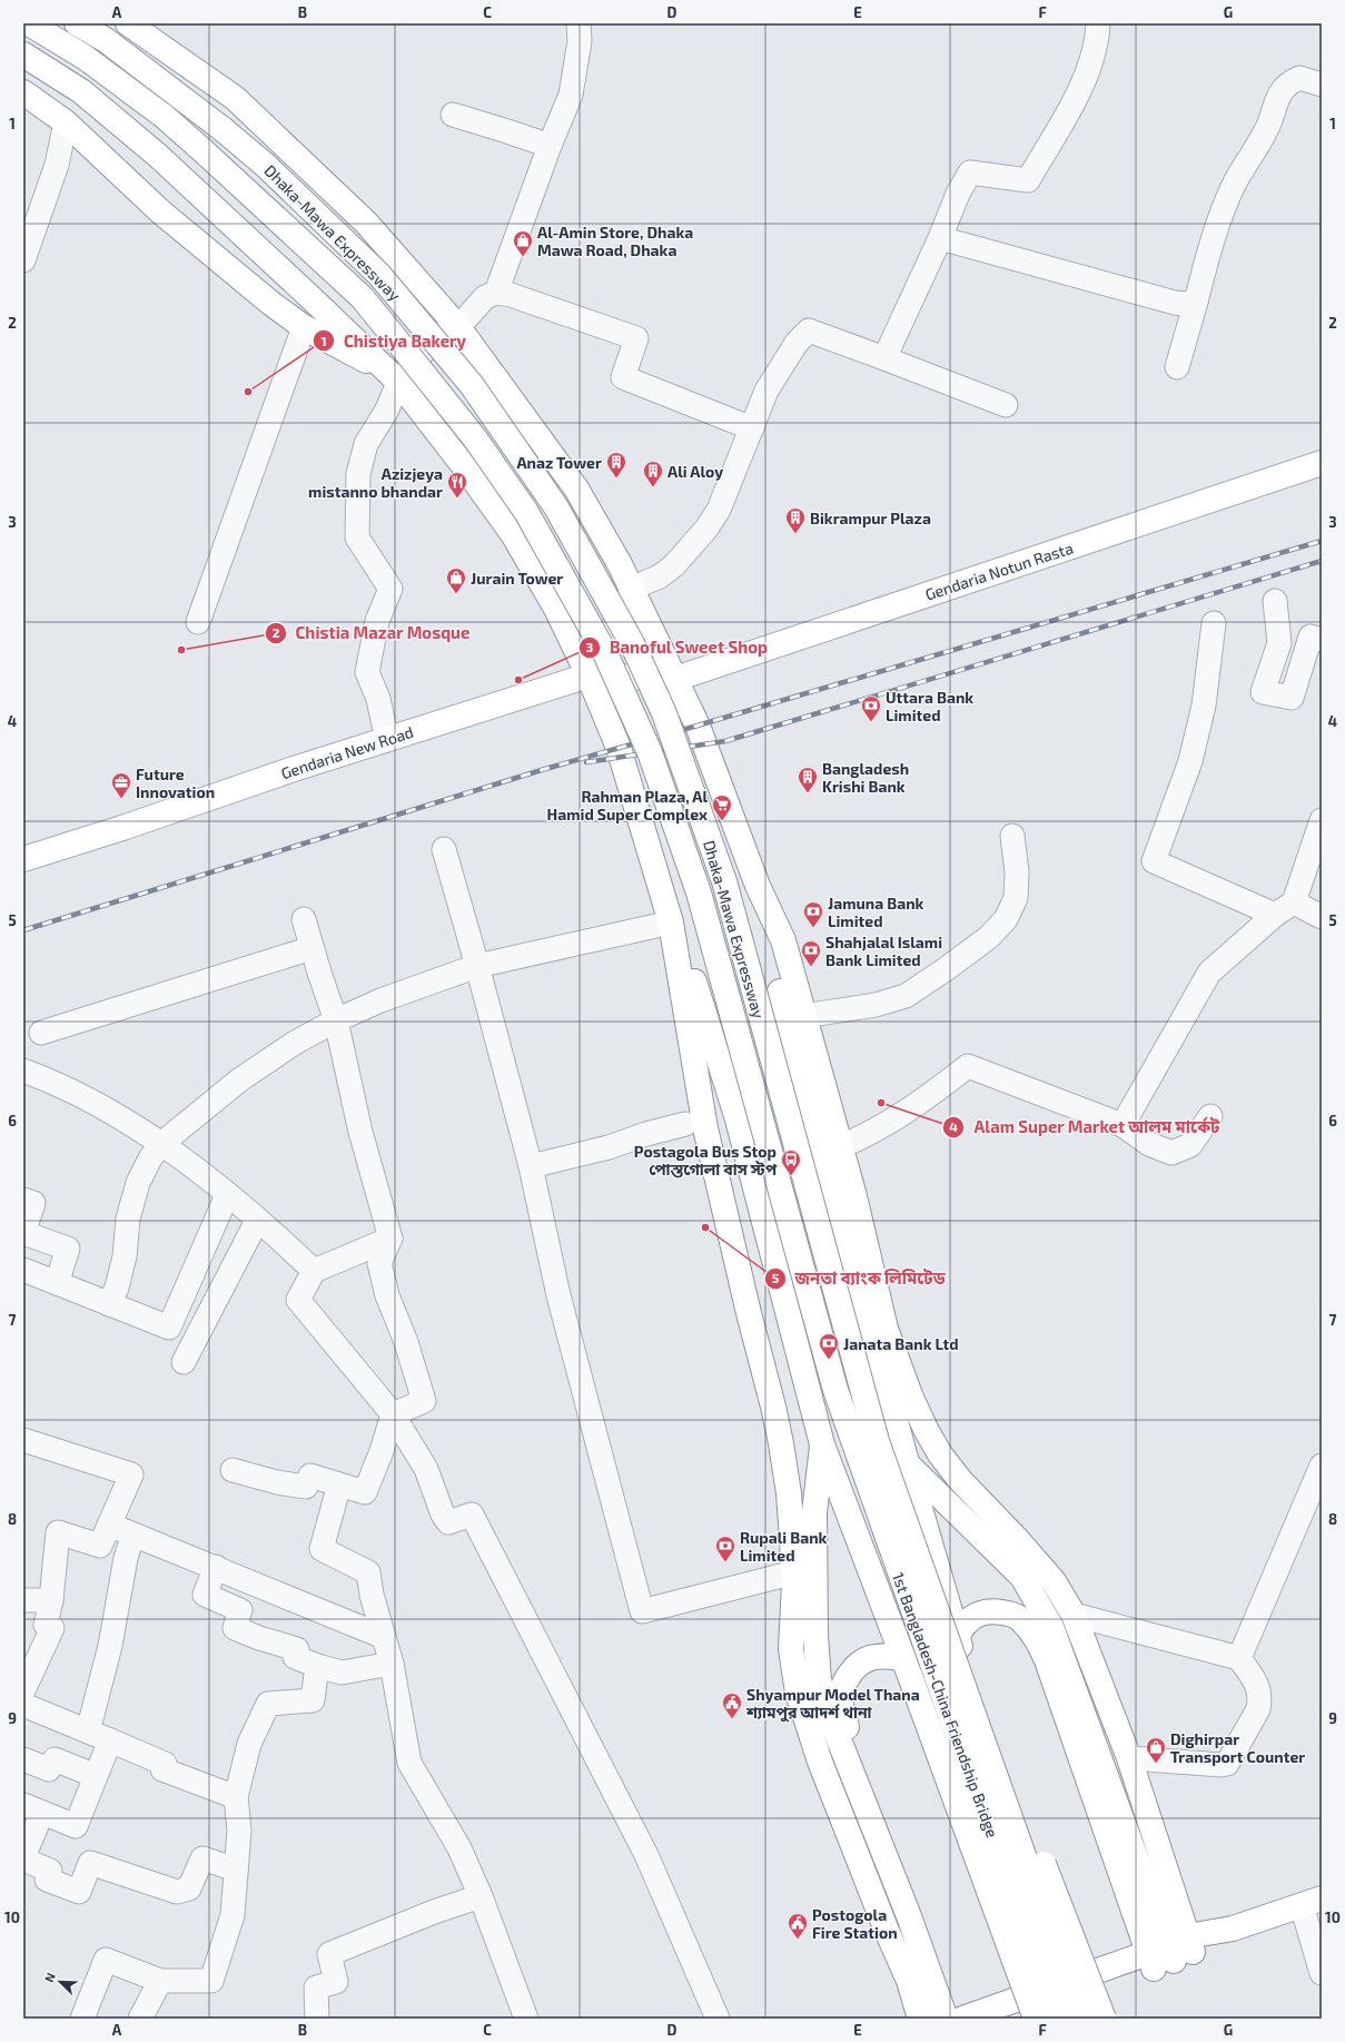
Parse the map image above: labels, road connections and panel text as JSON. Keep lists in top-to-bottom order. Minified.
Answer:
{"streets":{"main road":["Dhaka-Mawa Expressway","Gendaria Notun Rasta","Gendaria New Road","1st Bangladesh-China Friendship Bridge"]},"crossings":[["Dhaka-Mawa Expressway","1st Bangladesh-China Friendship Bridge"],["Gendaria Notun Rasta","Gendaria New Road"]],"places":{"shop":["Al-Amin Store, Dhaka Mawa Road, Dhaka","Jurain Tower","Dighirpar Transport Counter"],"other":["Chistiya Bakery","Chistia Mazar Mosque","Banoful Sweet Shop","Alam Super Market আলম মার্কেট","জনতা ব্যাংক লিমিটেড"],"building":["Anaz Tower","Ali Aloy","Bikrampur Plaza","Bangladesh Krishi Bank"],"restaurant":["Azizjeya mistanno bhandar"],"bank":["Uttara Bank Limited","Jamuna Bank Limited","Shahjalal Islami Bank Limited","Janata Bank Ltd","Rupali Bank Limited"],"office":["Future Innovation"],"supermarket":["Rahman Plaza, Al Hamid Super Complex"],"bus stop":["Postagola Bus Stop পোস্তগোলা বাস স্টপ"],"public building":["Shyampur Model Thana শ্যামপুর আদর্শ থানা","Postogola Fire Station"]},"north":"top left","grid":{"columns":["A","B","C","D","E","F","G"],"rows":["1","2","3","4","5","6","7","8","9","10"]}}
